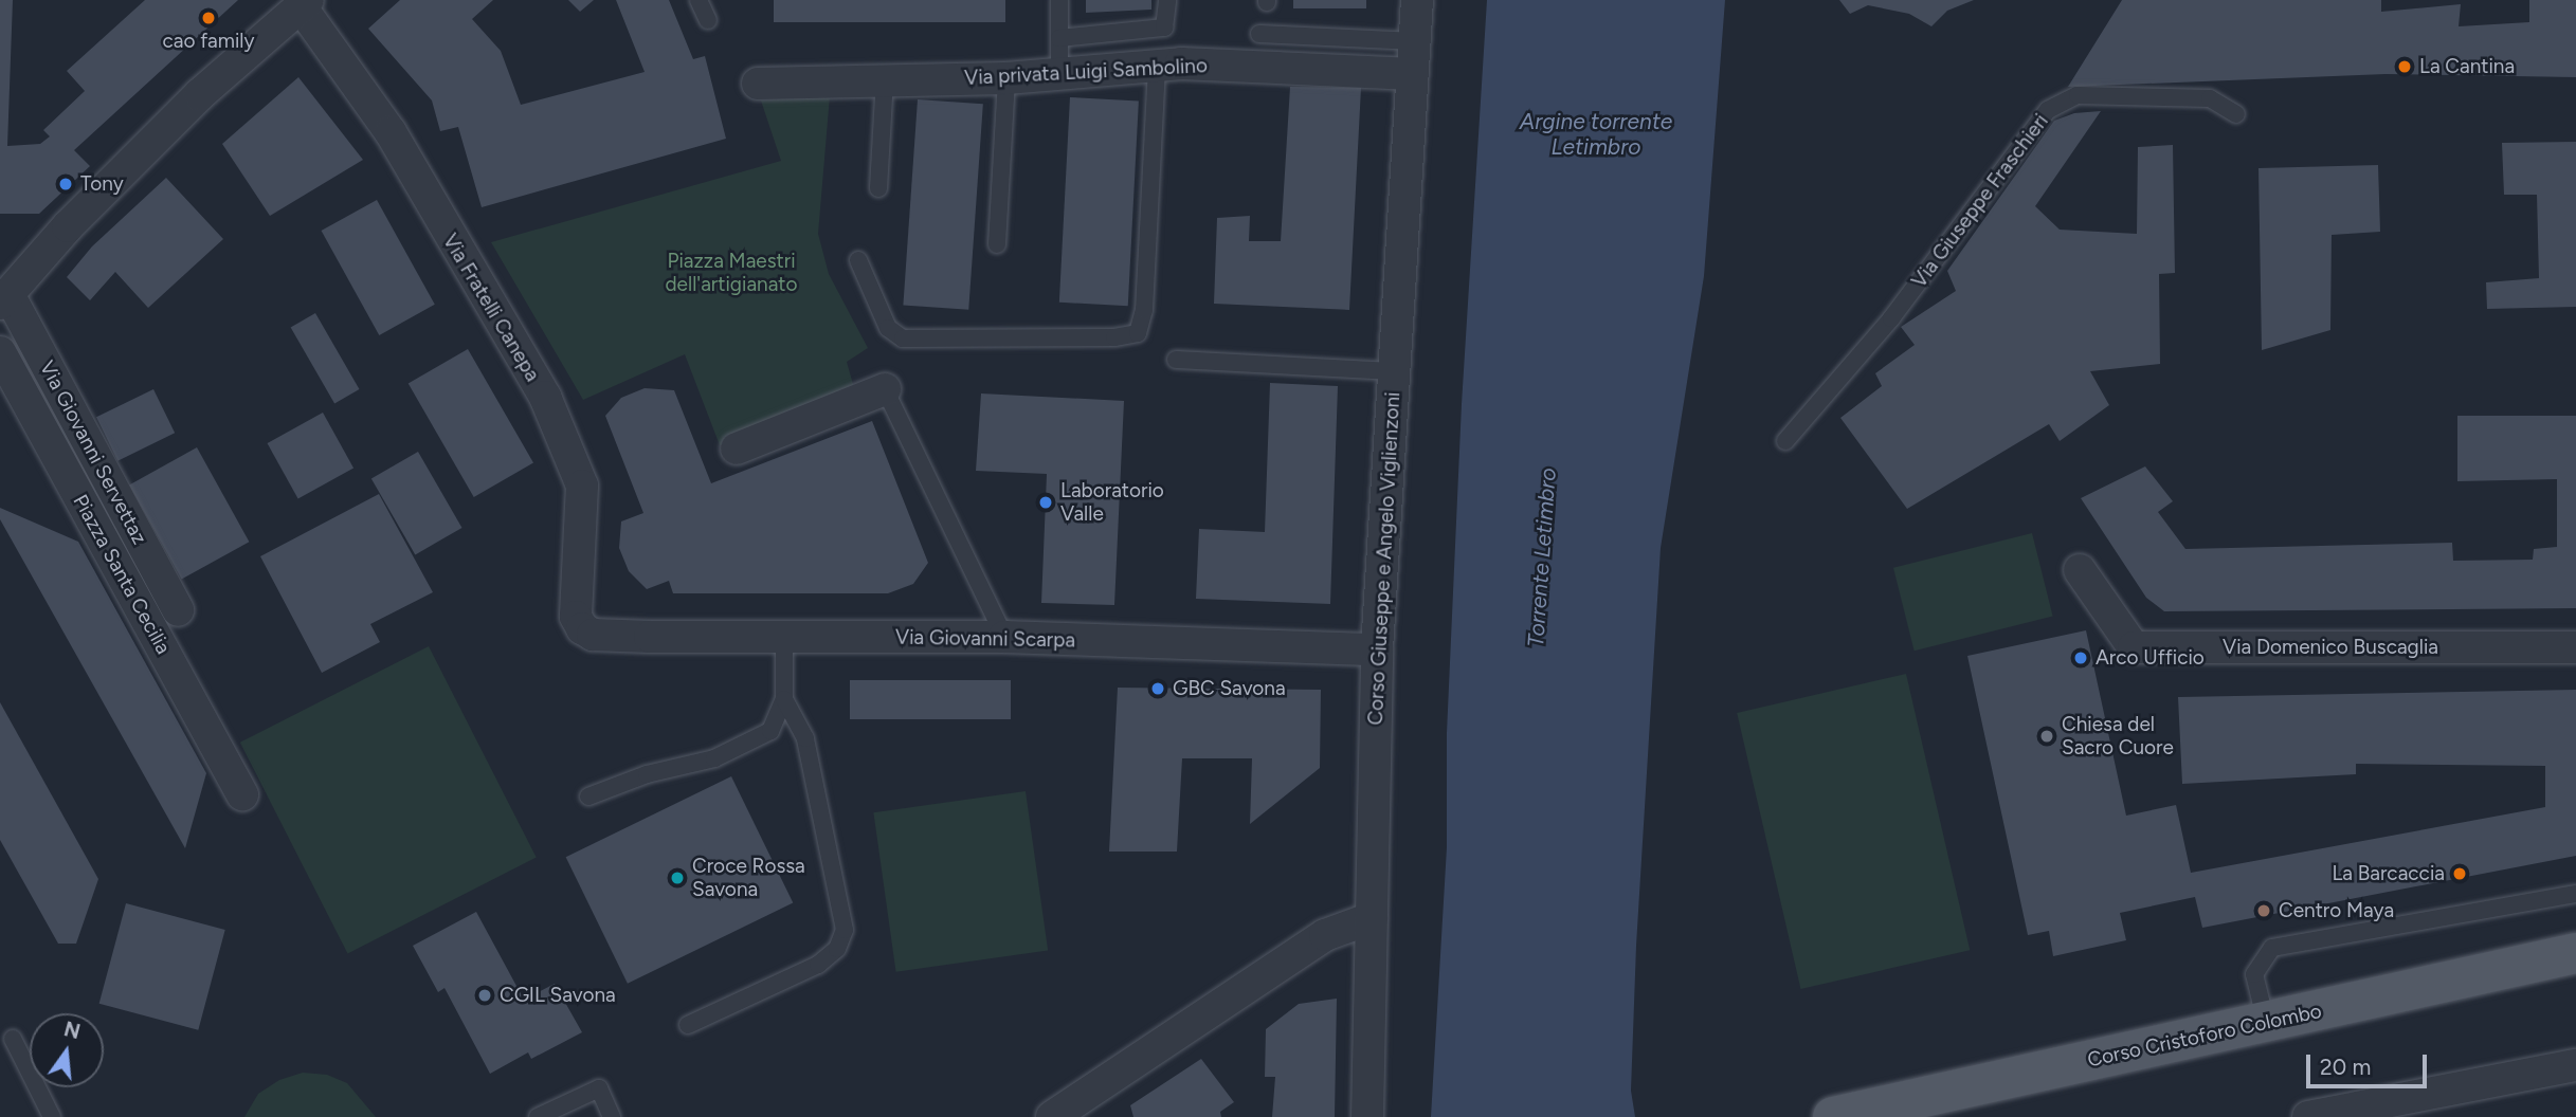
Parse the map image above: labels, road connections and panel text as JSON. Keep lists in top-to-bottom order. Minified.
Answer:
{"streets":{"main road":["Corso Cristoforo Colombo"],"street":["Via privata Luigi Sambolino","Via Fratelli Canepa","Via Giovanni Servettaz","Corso Giuseppe e Angelo Viglienzoni","Piazza Santa Cecilia","Via Giovanni Scarpa","Via Domenico Buscaglia"],"lane":["Via Giuseppe Fraschieri"]},"crossings":[["Via privata Luigi Sambolino","Corso Giuseppe e Angelo Viglienzoni"],["Via Fratelli Canepa","Via Giovanni Servettaz"],["Via Fratelli Canepa","Via Giovanni Scarpa"],["Corso Giuseppe e Angelo Viglienzoni","Via Giovanni Scarpa"]],"water":["Argine torrente Letimbro","Torrente Letimbro"],"parks":["Piazza Maestri dell'artigianato"],"places":["cao family","La Cantina","Tony","Laboratorio Valle","Arco Ufficio","GBC Savona","Chiesa del Sacro Cuore","La Barcaccia","Croce Rossa Savona","Centro Maya","CGIL Savona"],"scale_bar":"20 m","north":"top"}
